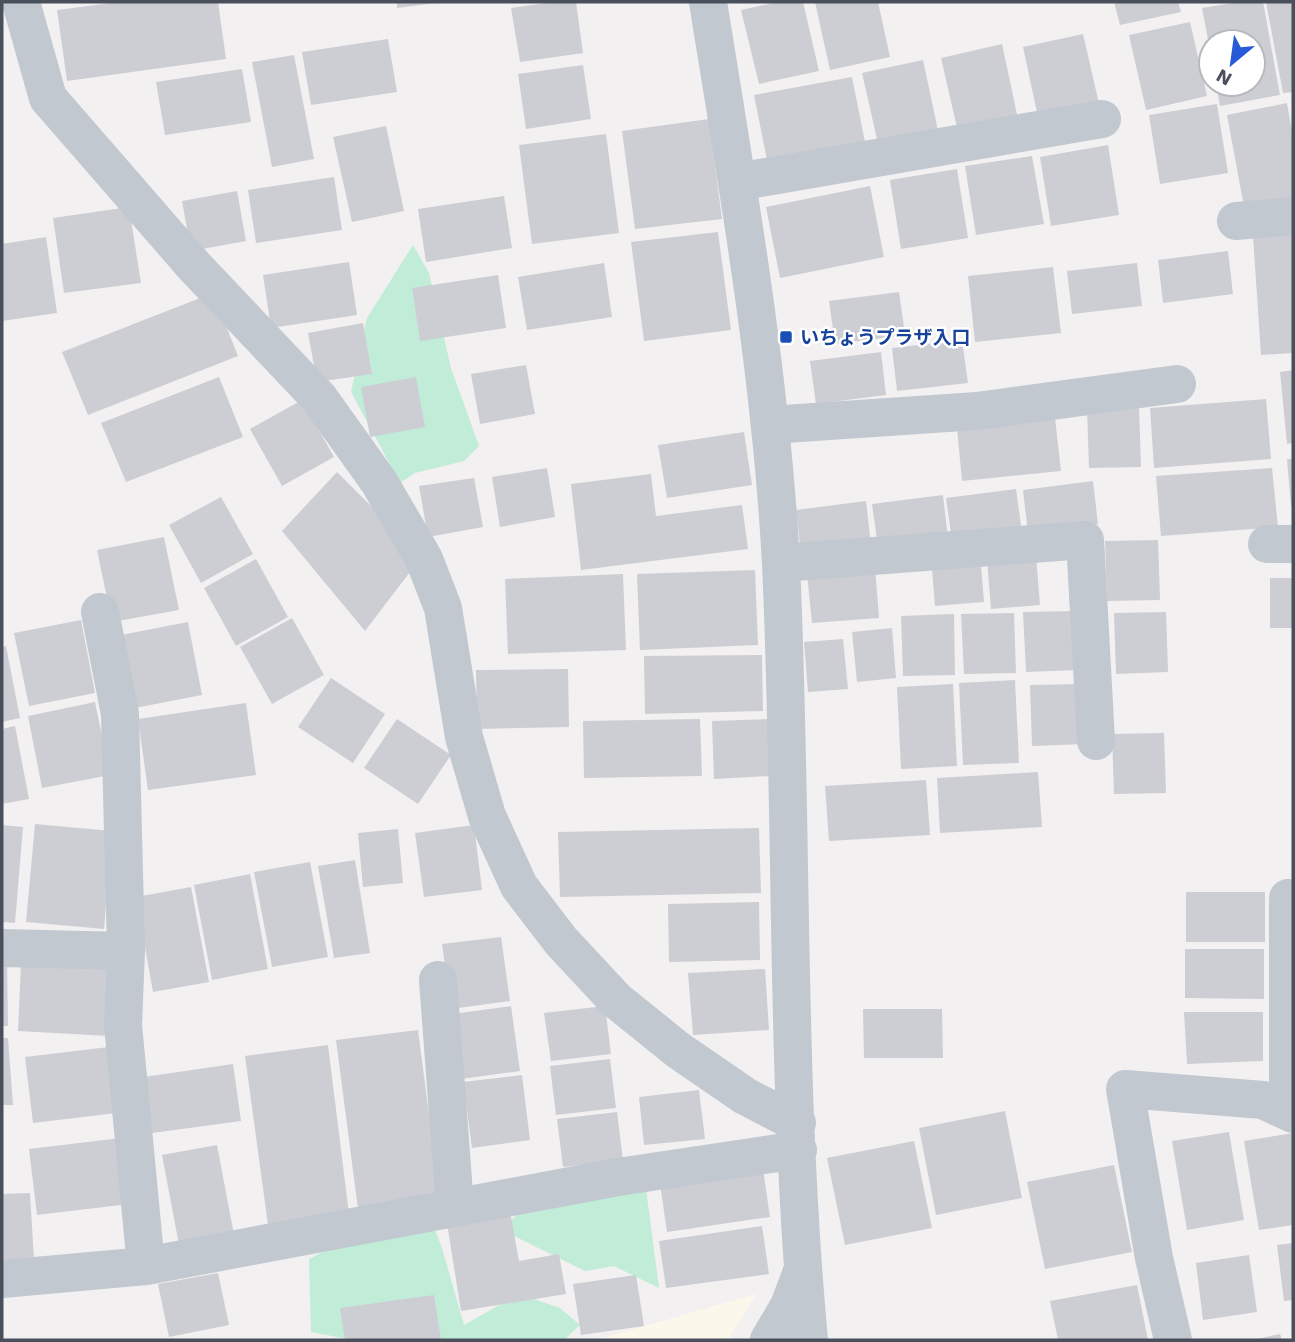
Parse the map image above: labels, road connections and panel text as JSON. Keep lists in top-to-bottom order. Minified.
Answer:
{"places":{"transit":["いちょうプラザ入口"]},"north":"bottom left"}
